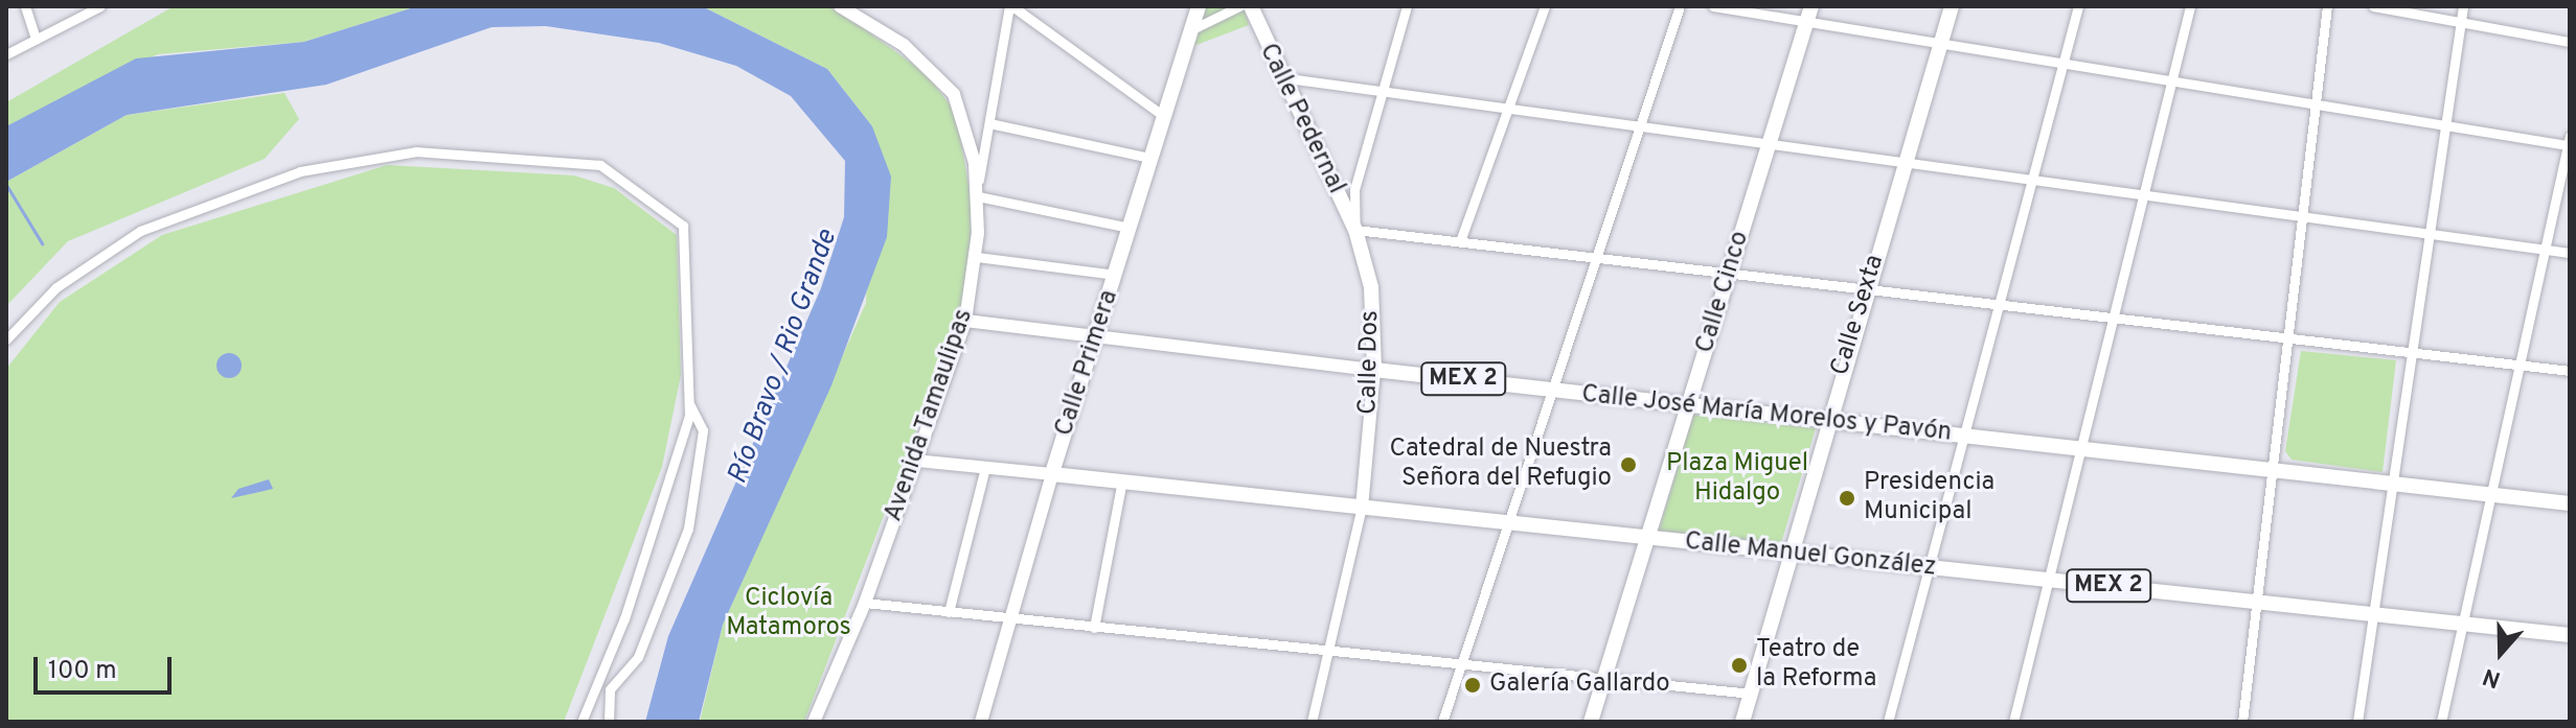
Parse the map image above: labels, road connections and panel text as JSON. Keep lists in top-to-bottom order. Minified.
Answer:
{"streets":{"main road":["Calle Pedernal","Calle Cinco","Calle Sexta","Calle Dos","Calle Primera","MEX 2","Calle José María Morelos y Pavón","Calle Manuel González"],"street":["Avenida Tamaulipas"]},"crossings":[["Calle Pedernal","Calle Dos"],["Calle Cinco","Calle José María Morelos y Pavón"],["Calle Cinco","Calle Manuel González"],["Calle Sexta","Calle José María Morelos y Pavón"],["Calle Sexta","Calle Manuel González"],["Calle Dos","Calle José María Morelos y Pavón"],["Calle Dos","Calle Manuel González"],["Calle Primera","Calle José María Morelos y Pavón"],["Calle Primera","Calle Manuel González"],["Calle José María Morelos y Pavón","Avenida Tamaulipas"]],"water":["Río Bravo / Rio Grande"],"parks":["Plaza Miguel Hidalgo","Ciclovía Matamoros"],"places":["Catedral de Nuestra Señora del Refugio","Presidencia Municipal","Teatro de la Reforma","Galería Gallardo"],"scale_bar":"100 m","north":"bottom"}
